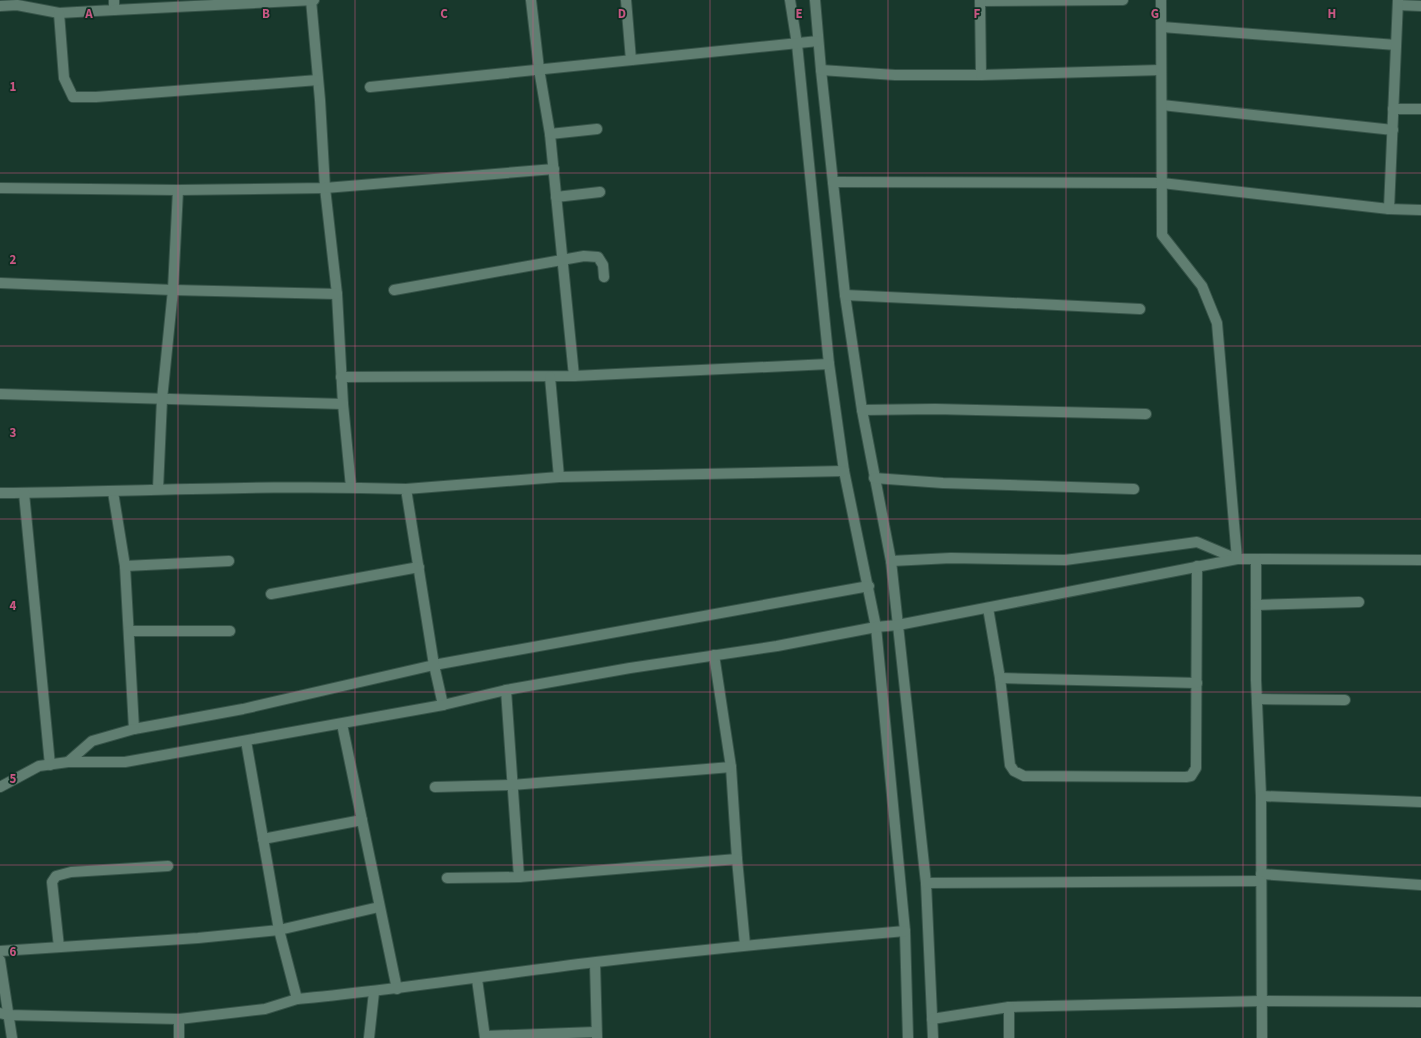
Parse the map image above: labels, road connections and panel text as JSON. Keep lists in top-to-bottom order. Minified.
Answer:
{"grid":{"columns":["A","B","C","D","E","F","G","H"],"rows":["1","2","3","4","5","6"]}}
